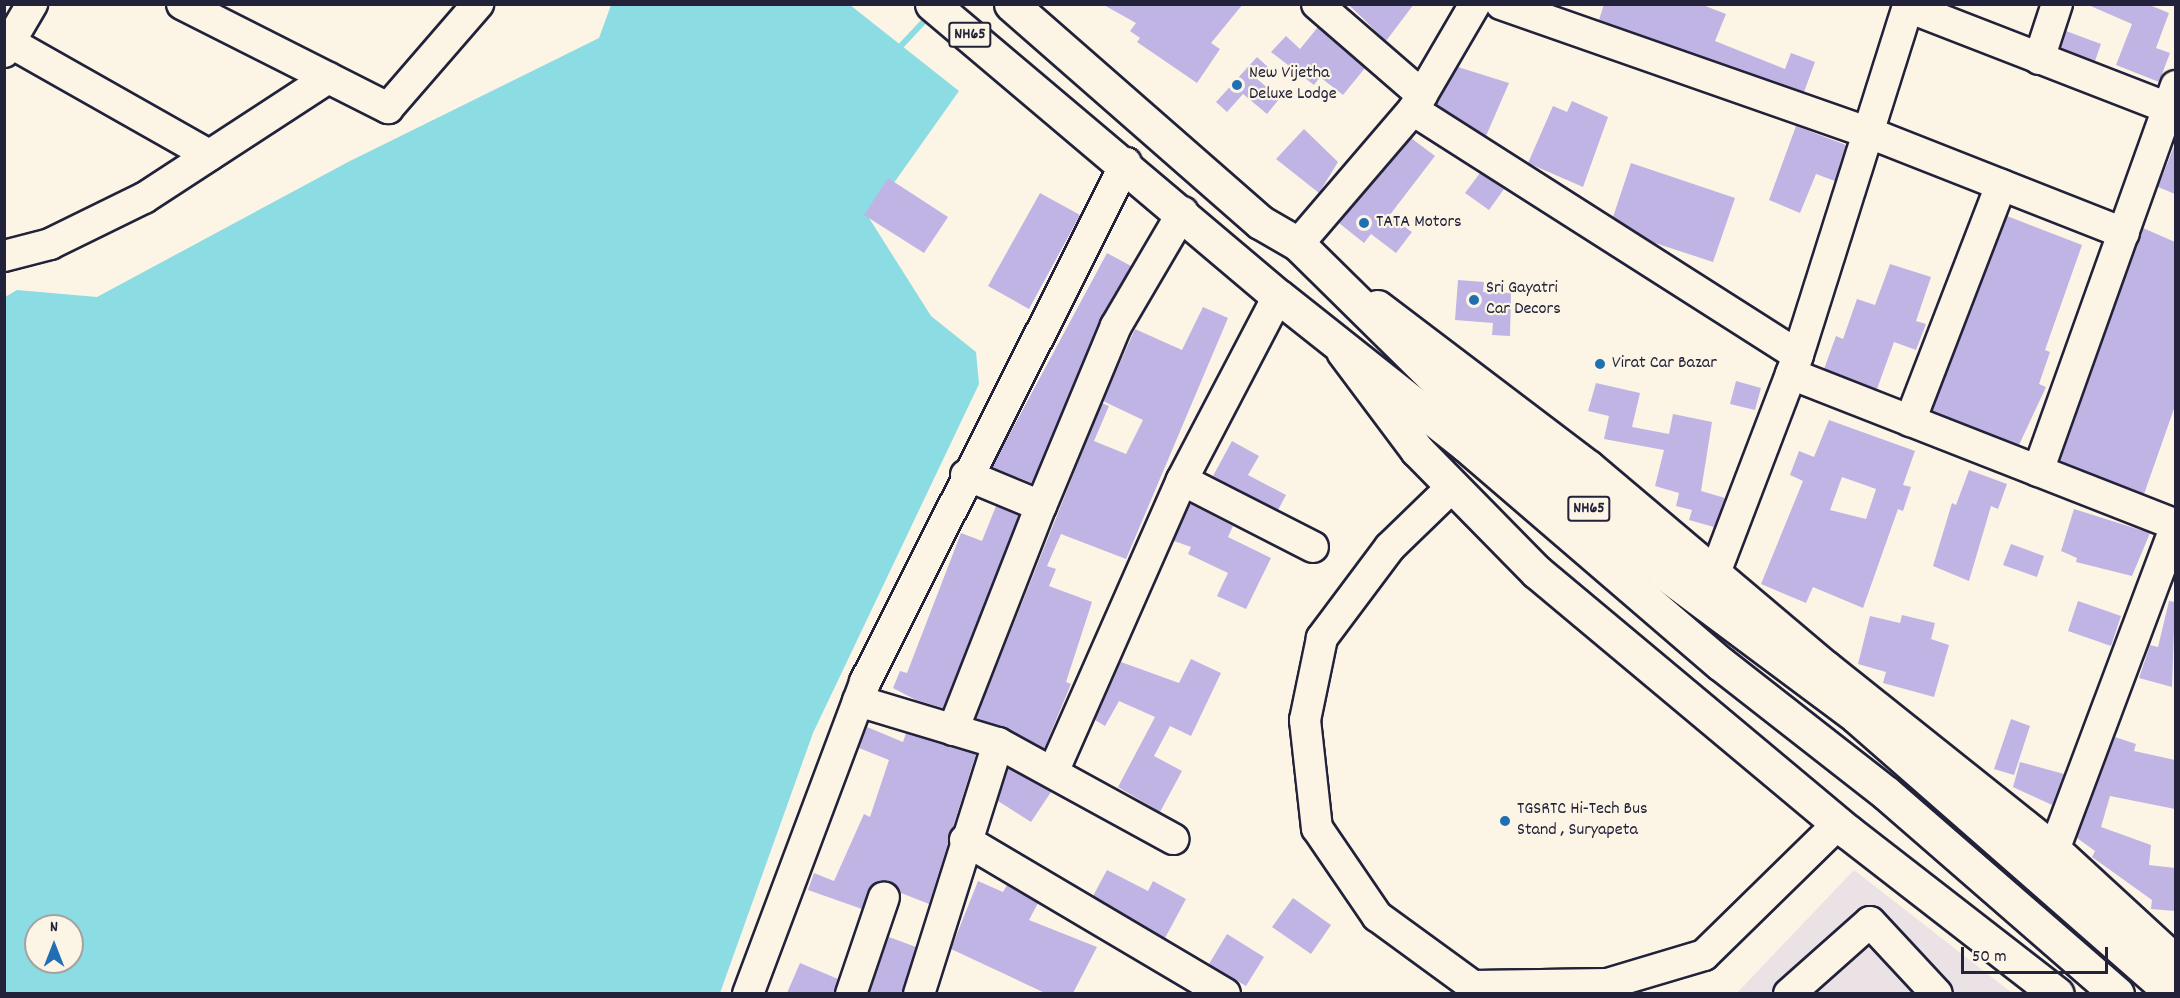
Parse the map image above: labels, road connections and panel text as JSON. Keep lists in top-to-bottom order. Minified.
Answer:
{"streets":{"main road":["NH65"]},"places":["New Vijetha Deluxe Lodge","TATA Motors","Sri Gayatri Car Decors","Virat Car Bazar","TGSRTC Hi-Tech Bus Stand , Suryapeta"],"scale_bar":"50 m","north":"top"}
